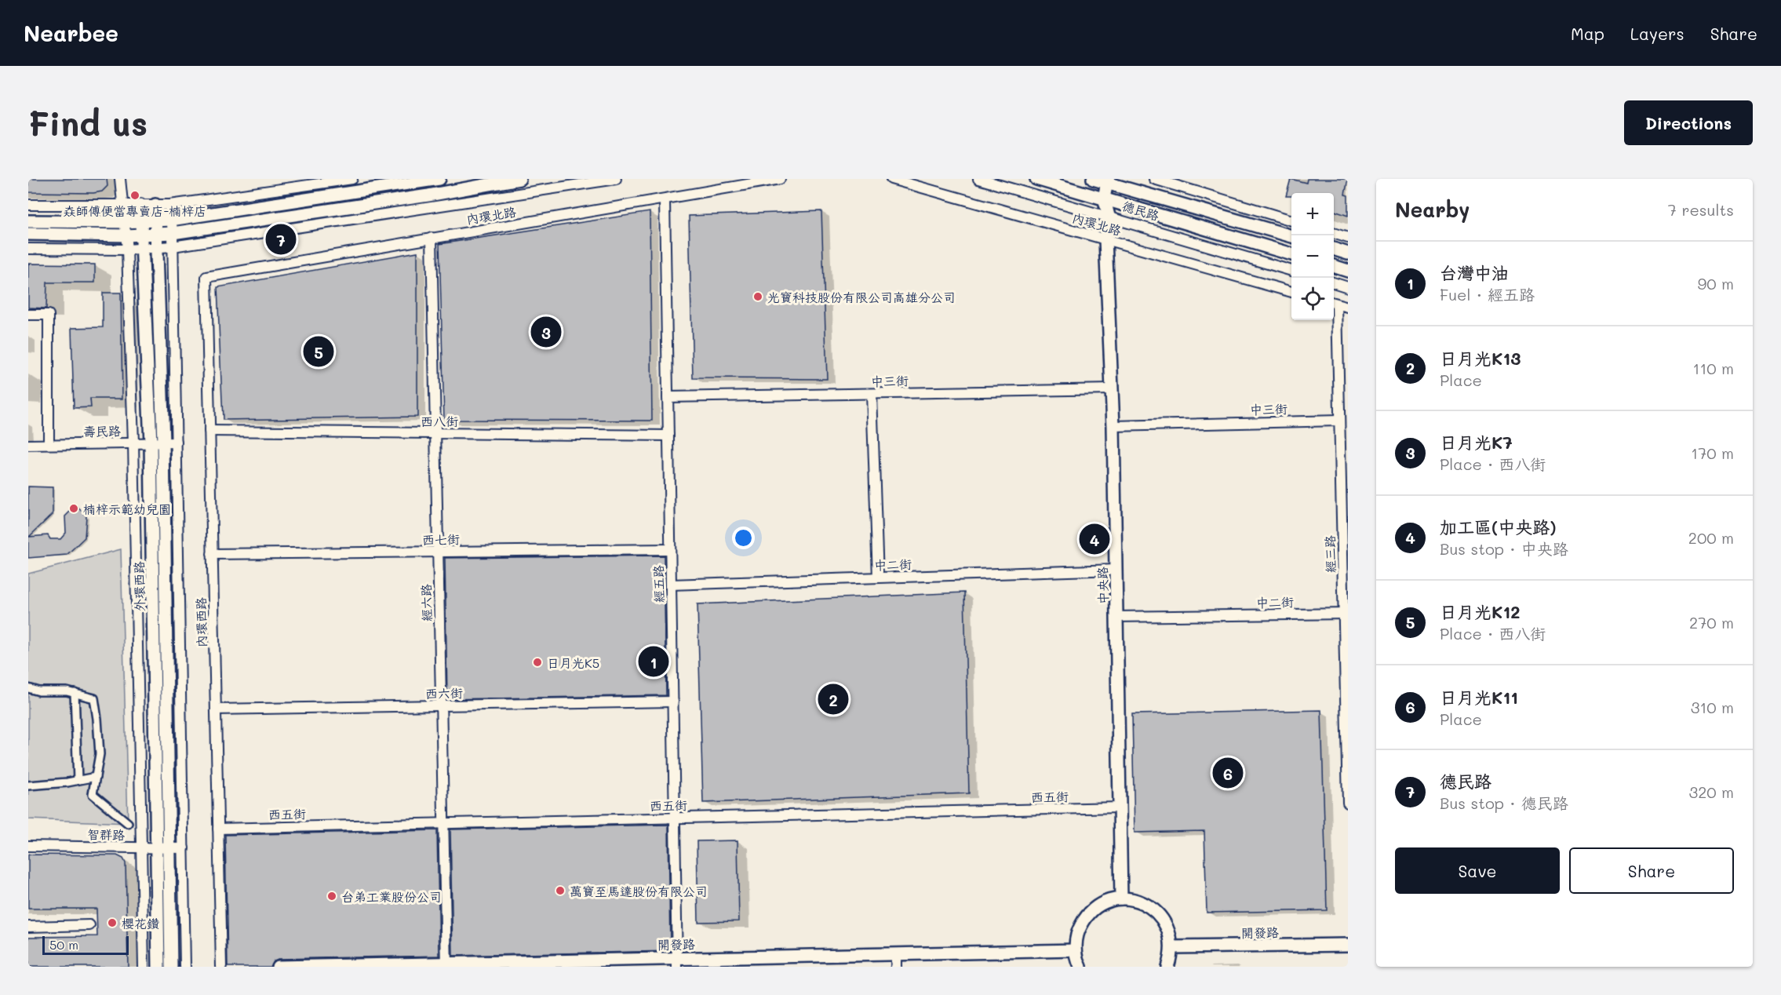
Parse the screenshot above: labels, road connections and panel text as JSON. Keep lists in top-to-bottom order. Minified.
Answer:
{"streets":{"street":["德民路","內環北路","中三街","西八街","壽民路","西七街","經三路","中二街","經五路","中央路","外環西路","經六路","內環西路","西六街","西五街","智群路","開發路"]},"crossings":[["德民路","中央路"],["內環北路","經五路"],["內環北路","中央路"],["內環北路","經六路"],["內環北路","內環西路"],["中三街","經三路"],["中三街","經五路"],["中三街","中央路"],["西八街","經五路"],["西八街","經六路"],["西八街","內環西路"],["壽民路","外環西路"],["西七街","經五路"],["西七街","經六路"],["西七街","內環西路"],["經三路","中二街"],["中二街","經五路"],["中二街","中央路"],["經五路","西六街"],["經五路","西五街"],["經五路","開發路"],["中央路","西五街"],["外環西路","智群路"],["經六路","西六街"],["經六路","西五街"],["經六路","開發路"],["內環西路","西六街"],["內環西路","西五街"]],"places":["𡘙師傅便當專賣店-楠梓店","光寶科技股份有限公司高雄分公司","楠梓示範幼兒園","日月光K5","萬寶至馬達股份有限公司","台弟工業股份公司","櫻花鑽"],"scale_bar":"50 m","page":{"header":"Nearbee","nav":["Map","Layers","Share"],"buttons":["Directions",["Save","Share"]],"title":"Find us","heading":["Nearby","7 results"],"map_buttons":["+","−"],"pins":["7","3","5","4","1","2","6"],"list":[{"mark":"1","name":"台灣中油","note":"Fuel · 經五路","value":"90 m"},{"mark":"2","name":"日月光K13","note":"Place","value":"110 m"},{"mark":"3","name":"日月光K7","note":"Place · 西八街","value":"170 m"},{"mark":"4","name":"加工區(中央路)","note":"Bus stop · 中央路","value":"200 m"},{"mark":"5","name":"日月光K12","note":"Place · 西八街","value":"270 m"},{"mark":"6","name":"日月光K11","note":"Place","value":"310 m"},{"mark":"7","name":"德民路","note":"Bus stop · 德民路","value":"320 m"}],"scale":"50 m"}}
